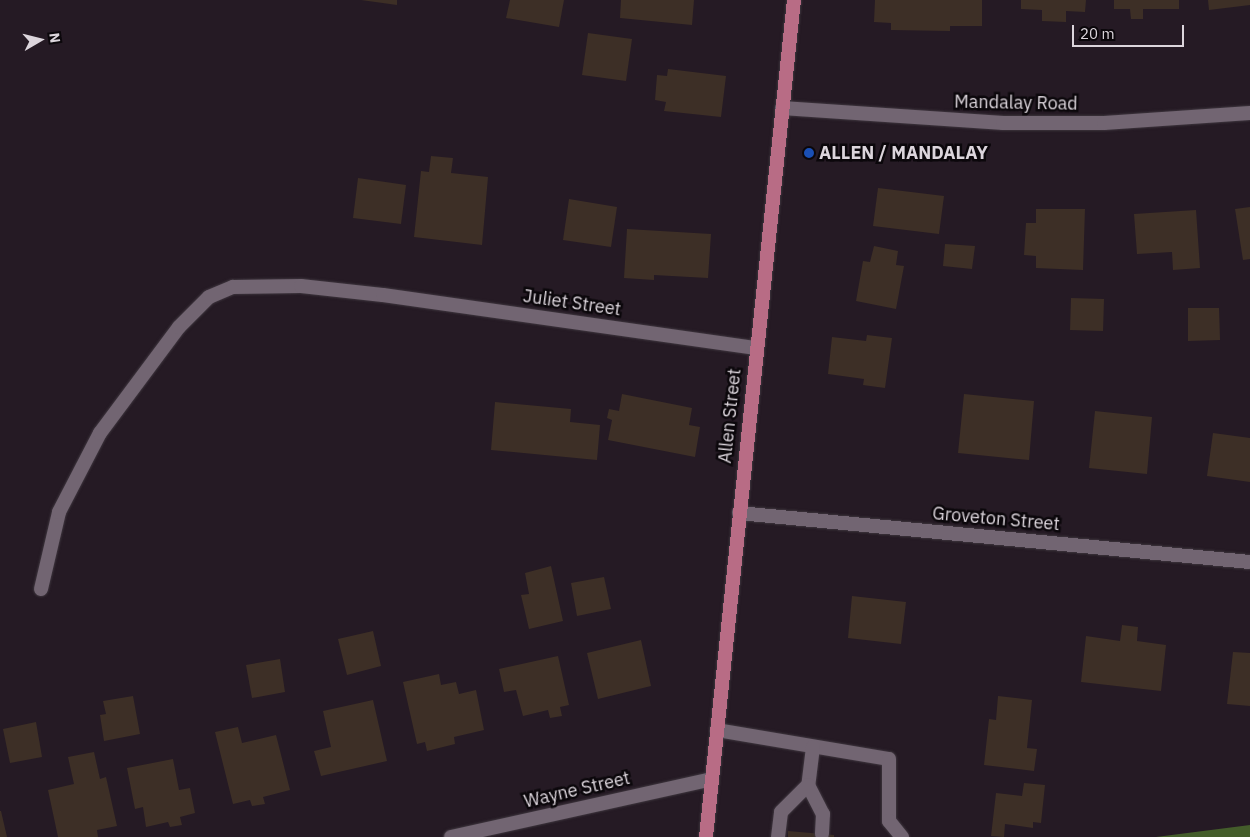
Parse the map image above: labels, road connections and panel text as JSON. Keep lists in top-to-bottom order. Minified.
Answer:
{"streets":{"main road":["Allen Street"],"street":["Mandalay Road","Juliet Street","Groveton Street","Wayne Street"]},"crossings":[["Mandalay Road","Allen Street"],["Juliet Street","Allen Street"],["Allen Street","Groveton Street"],["Allen Street","Wayne Street"]],"places":["ALLEN / MANDALAY"],"scale_bar":"20 m","north":"right"}
